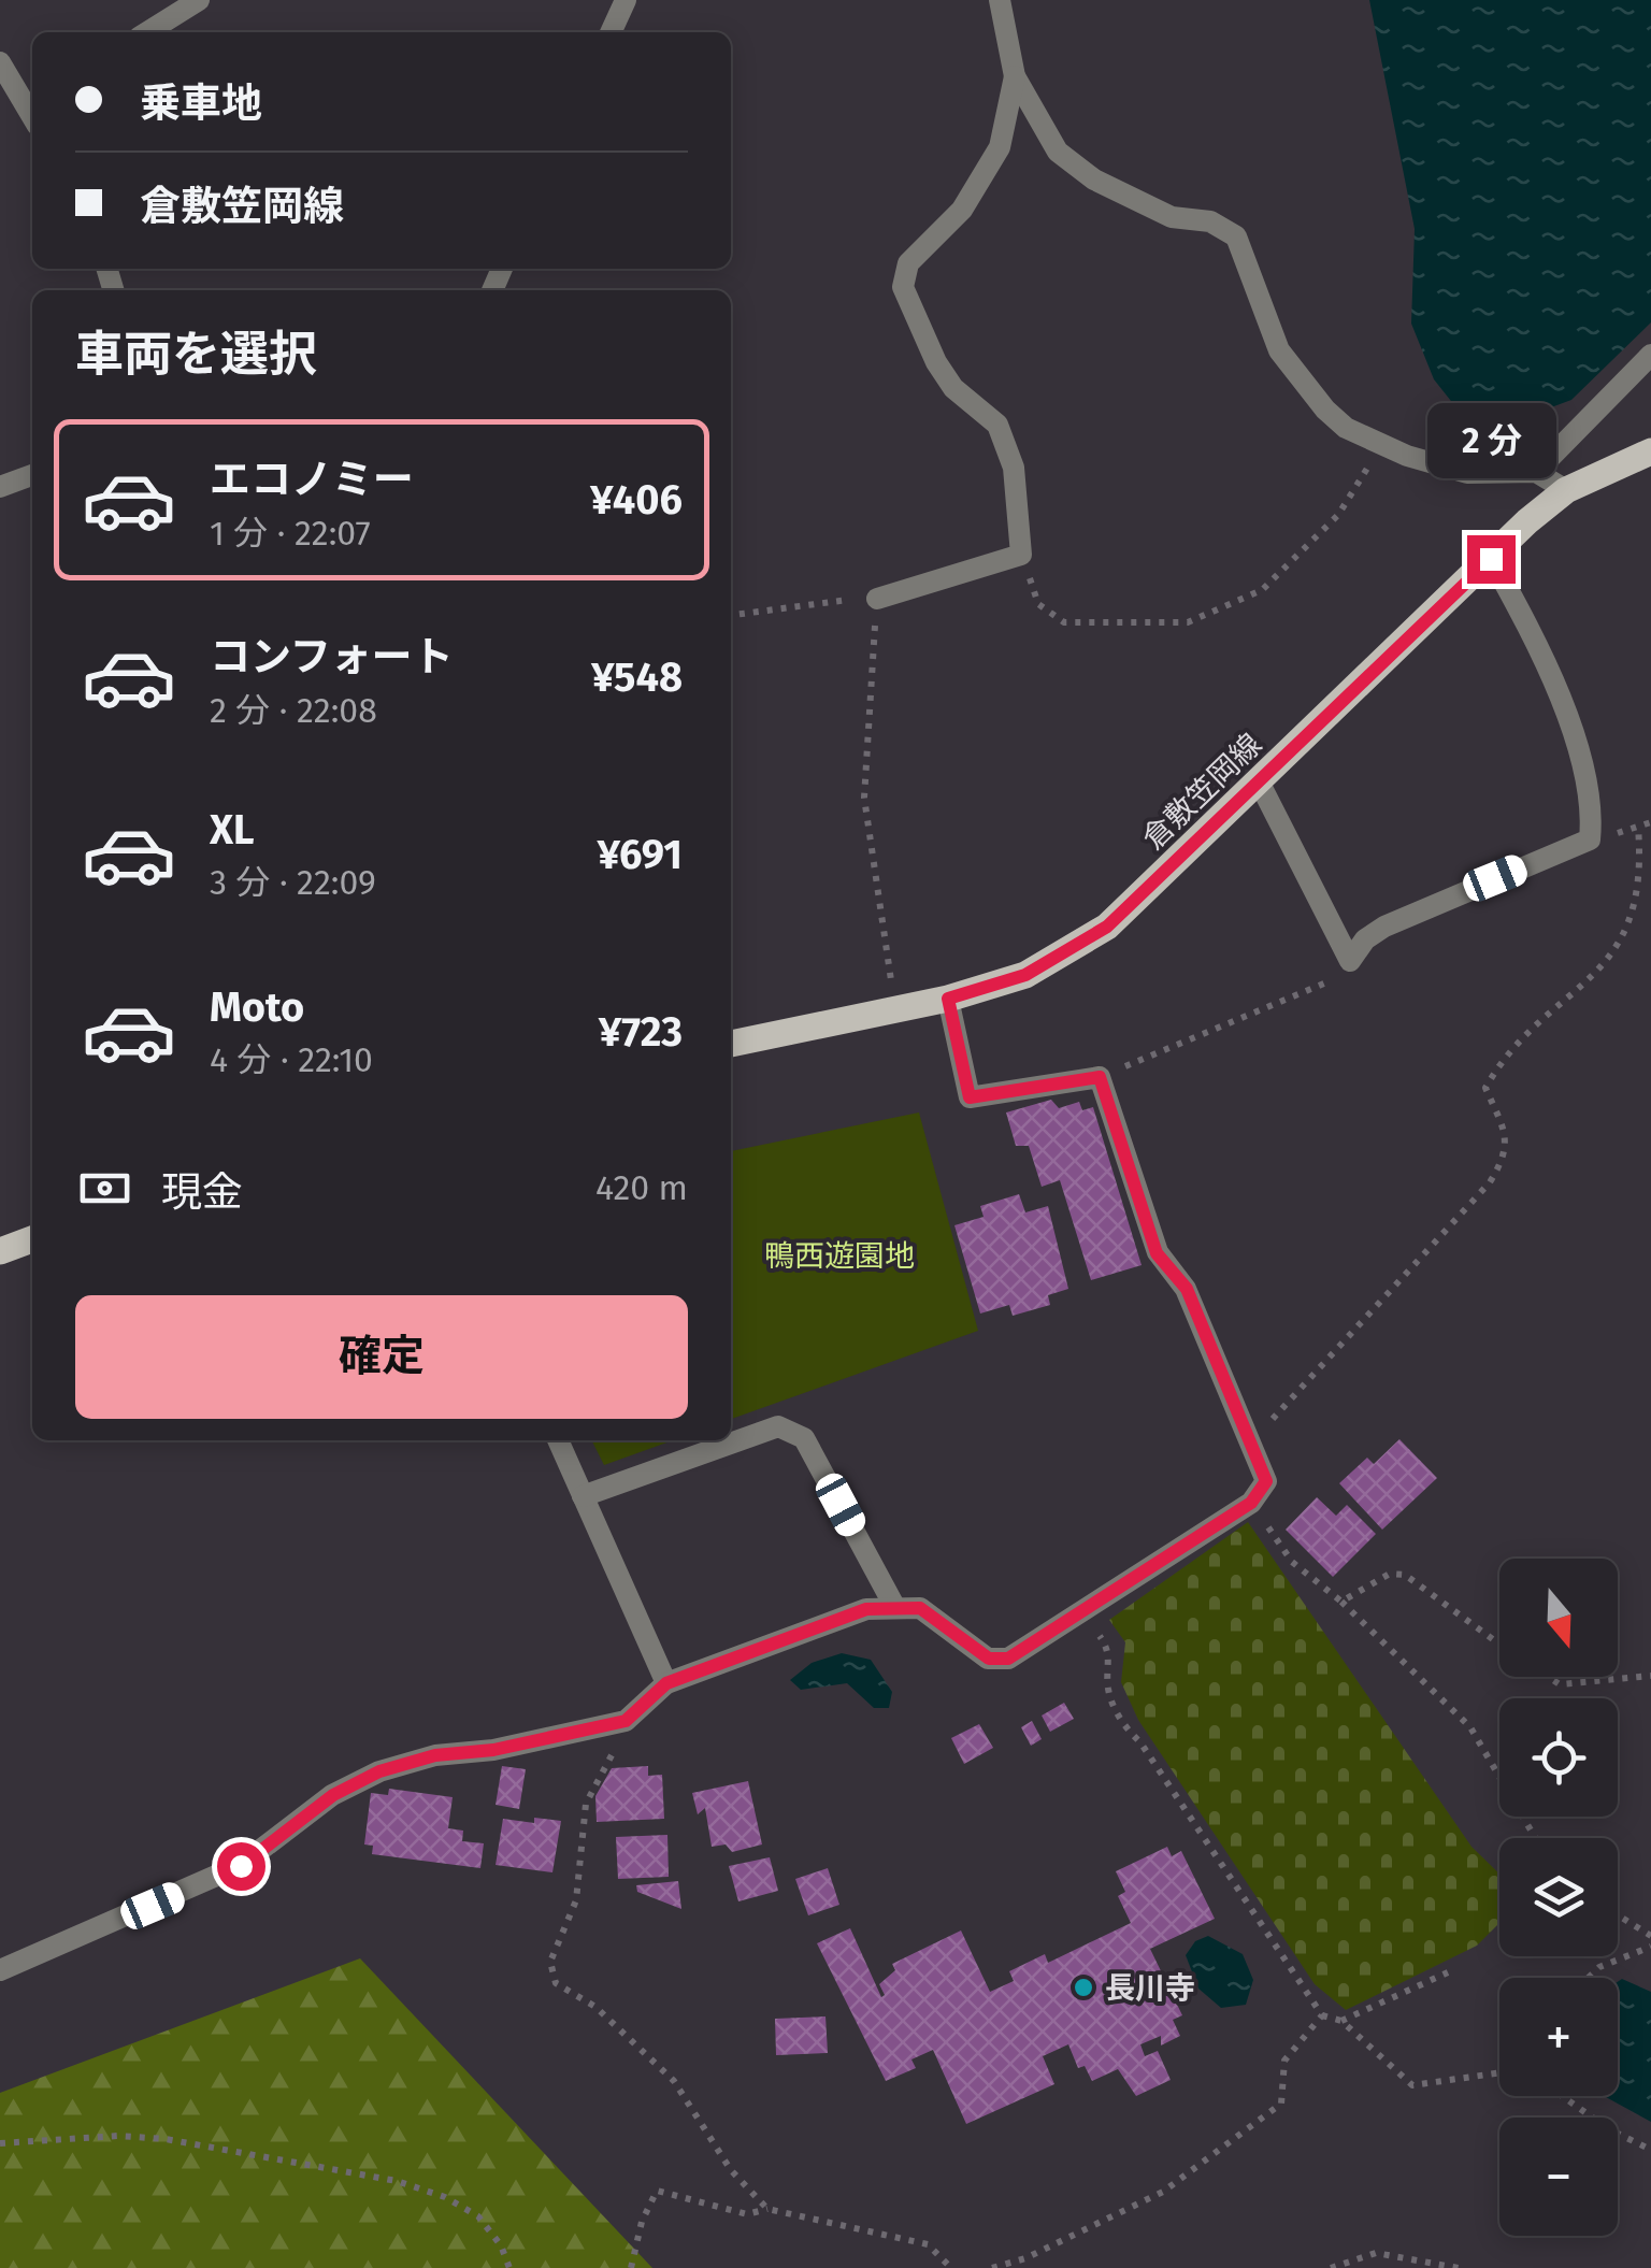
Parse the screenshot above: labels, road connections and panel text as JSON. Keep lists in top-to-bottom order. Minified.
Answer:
{"streets":{"main road":["倉敷笠岡線"]},"parks":["鴨西遊園地"],"places":["長川寺"],"north":"bottom","page":{"banner":["乗車地","倉敷笠岡線"],"heading":"車両を選択","bubble":"2 分","list":[{"name":"エコノミー","note":"1 分 · 22:07","value":"¥406"},{"name":"コンフォート","note":"2 分 · 22:08","value":"¥548"},{"name":"XL","note":"3 分 · 22:09","value":"¥691"},{"name":"Moto","note":"4 分 · 22:10","value":"¥723"}],"pay":["現金","420 m"],"buttons":"確定","map_buttons":["+","−"]}}
